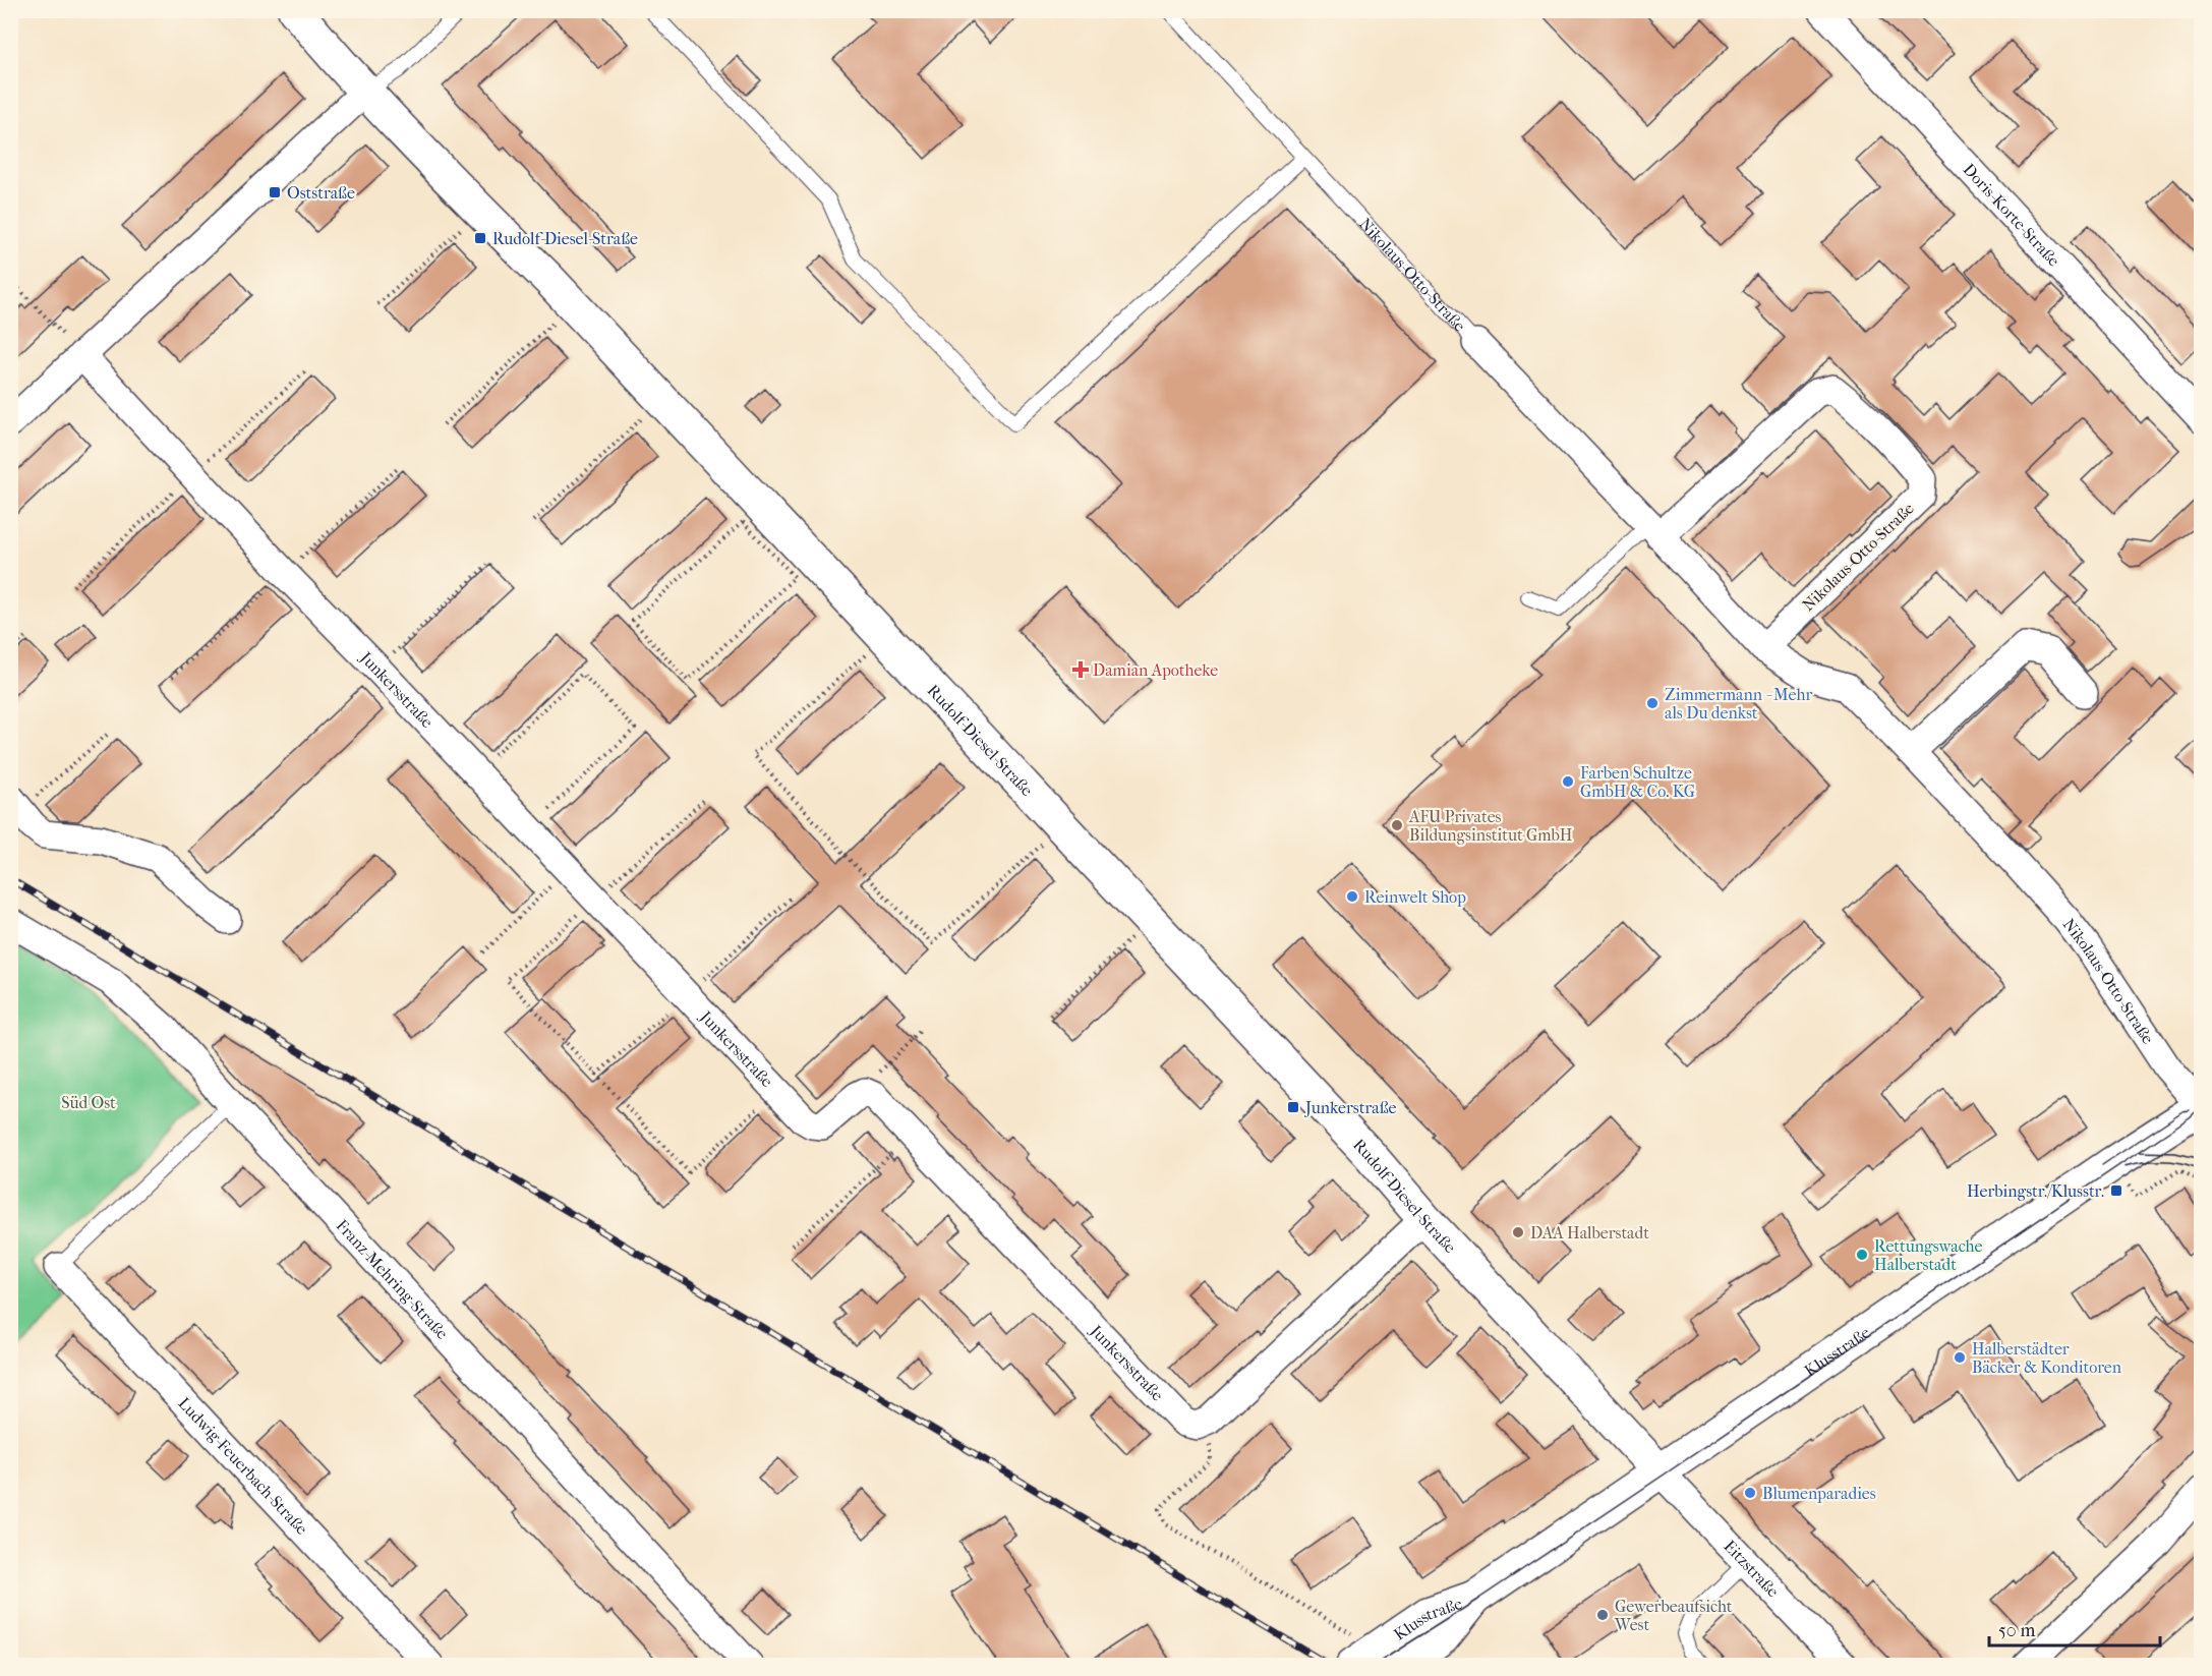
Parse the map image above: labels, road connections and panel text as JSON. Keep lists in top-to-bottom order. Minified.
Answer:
{"streets":{"street":["Doris-Korte-Straße","Nikolaus-Otto-Straße","Junkersstraße","Rudolf-Diesel-Straße","Franz-Mehring-Straße","Klusstraße","Ludwig-Feuerbach-Straße","Eitzstraße"]},"crossings":[["Nikolaus-Otto-Straße","Klusstraße"],["Rudolf-Diesel-Straße","Klusstraße"],["Rudolf-Diesel-Straße","Eitzstraße"],["Klusstraße","Eitzstraße"]],"parks":["Süd Ost"],"places":{"transit":["Oststraße","Rudolf-Diesel-Straße","Junkerstraße","Herbingstr./Klusstr."],"health":["Damian Apotheke"],"other":["Zimmermann - Mehr als Du denkst","Farben Schultze GmbH & Co. KG","AFU Privates Bildungsinstitut GmbH","Reinwelt Shop","DAA Halberstadt","Rettungswache Halberstadt","Halberstädter Bäcker & Konditoren","Blumenparadies","Gewerbeaufsicht West"]},"scale_bar":"50 m"}
